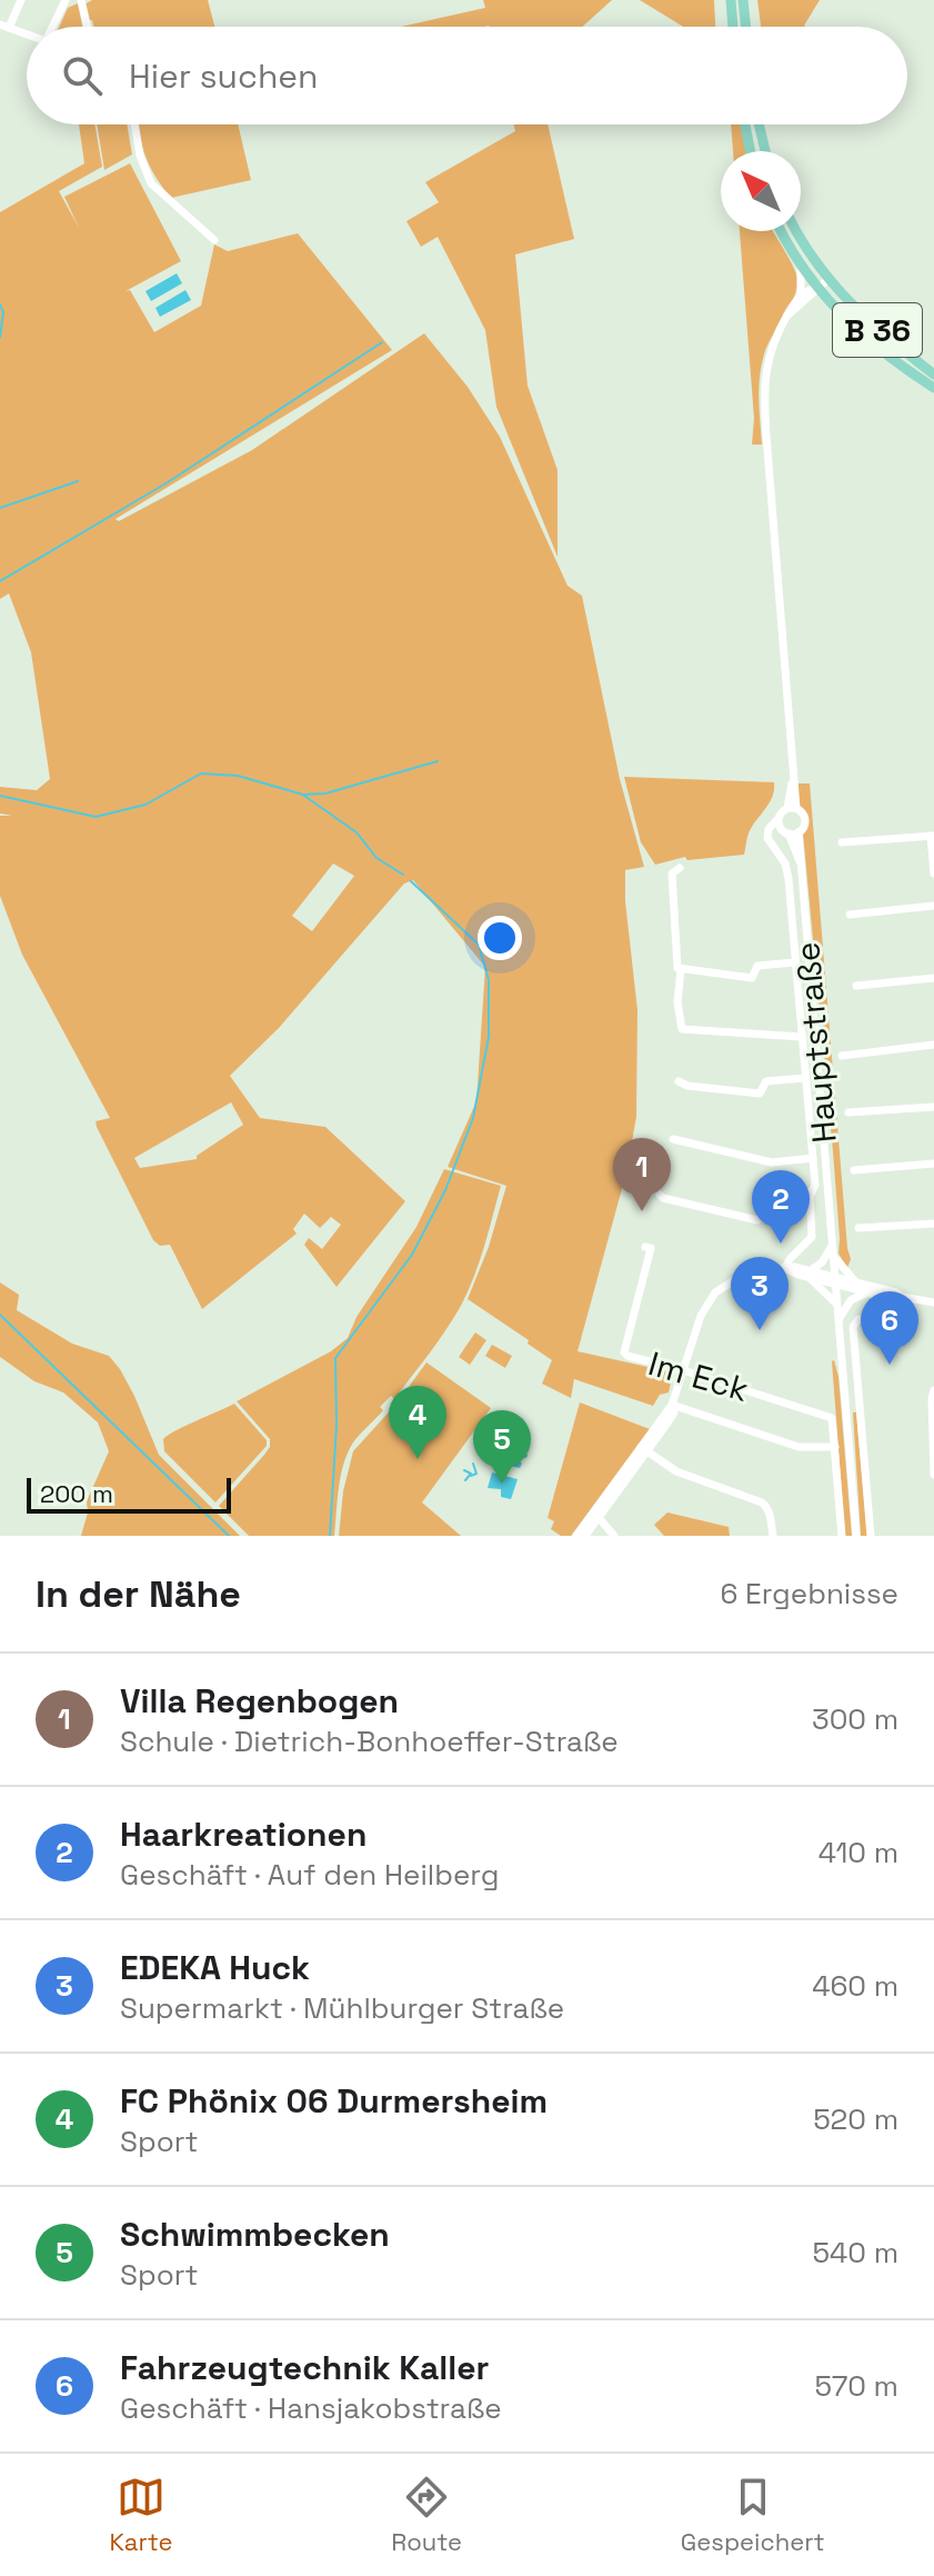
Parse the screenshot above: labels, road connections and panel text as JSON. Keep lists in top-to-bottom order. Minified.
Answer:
{"streets":{"main road":["B 36"],"street":["Hauptstraße","Im Eck"]},"crossings":[["B 36","Hauptstraße"]],"scale_bar":"200 m","north":"top left","page":{"search":"Hier suchen","pins":["1","2","3","6","4","5"],"scale":"200 m","heading":["In der Nähe","6 Ergebnisse"],"list":[{"mark":"1","name":"Villa Regenbogen","note":"Schule · Dietrich-Bonhoeffer-Straße","value":"300 m"},{"mark":"2","name":"Haarkreationen","note":"Geschäft · Auf den Heilberg","value":"410 m"},{"mark":"3","name":"EDEKA Huck","note":"Supermarkt · Mühlburger Straße","value":"460 m"},{"mark":"4","name":"FC Phönix 06 Durmersheim","note":"Sport","value":"520 m"},{"mark":"5","name":"Schwimmbecken","note":"Sport","value":"540 m"},{"mark":"6","name":"Fahrzeugtechnik Kaller","note":"Geschäft · Hansjakobstraße","value":"570 m"}],"nav":["Karte","Route","Gespeichert"]}}
